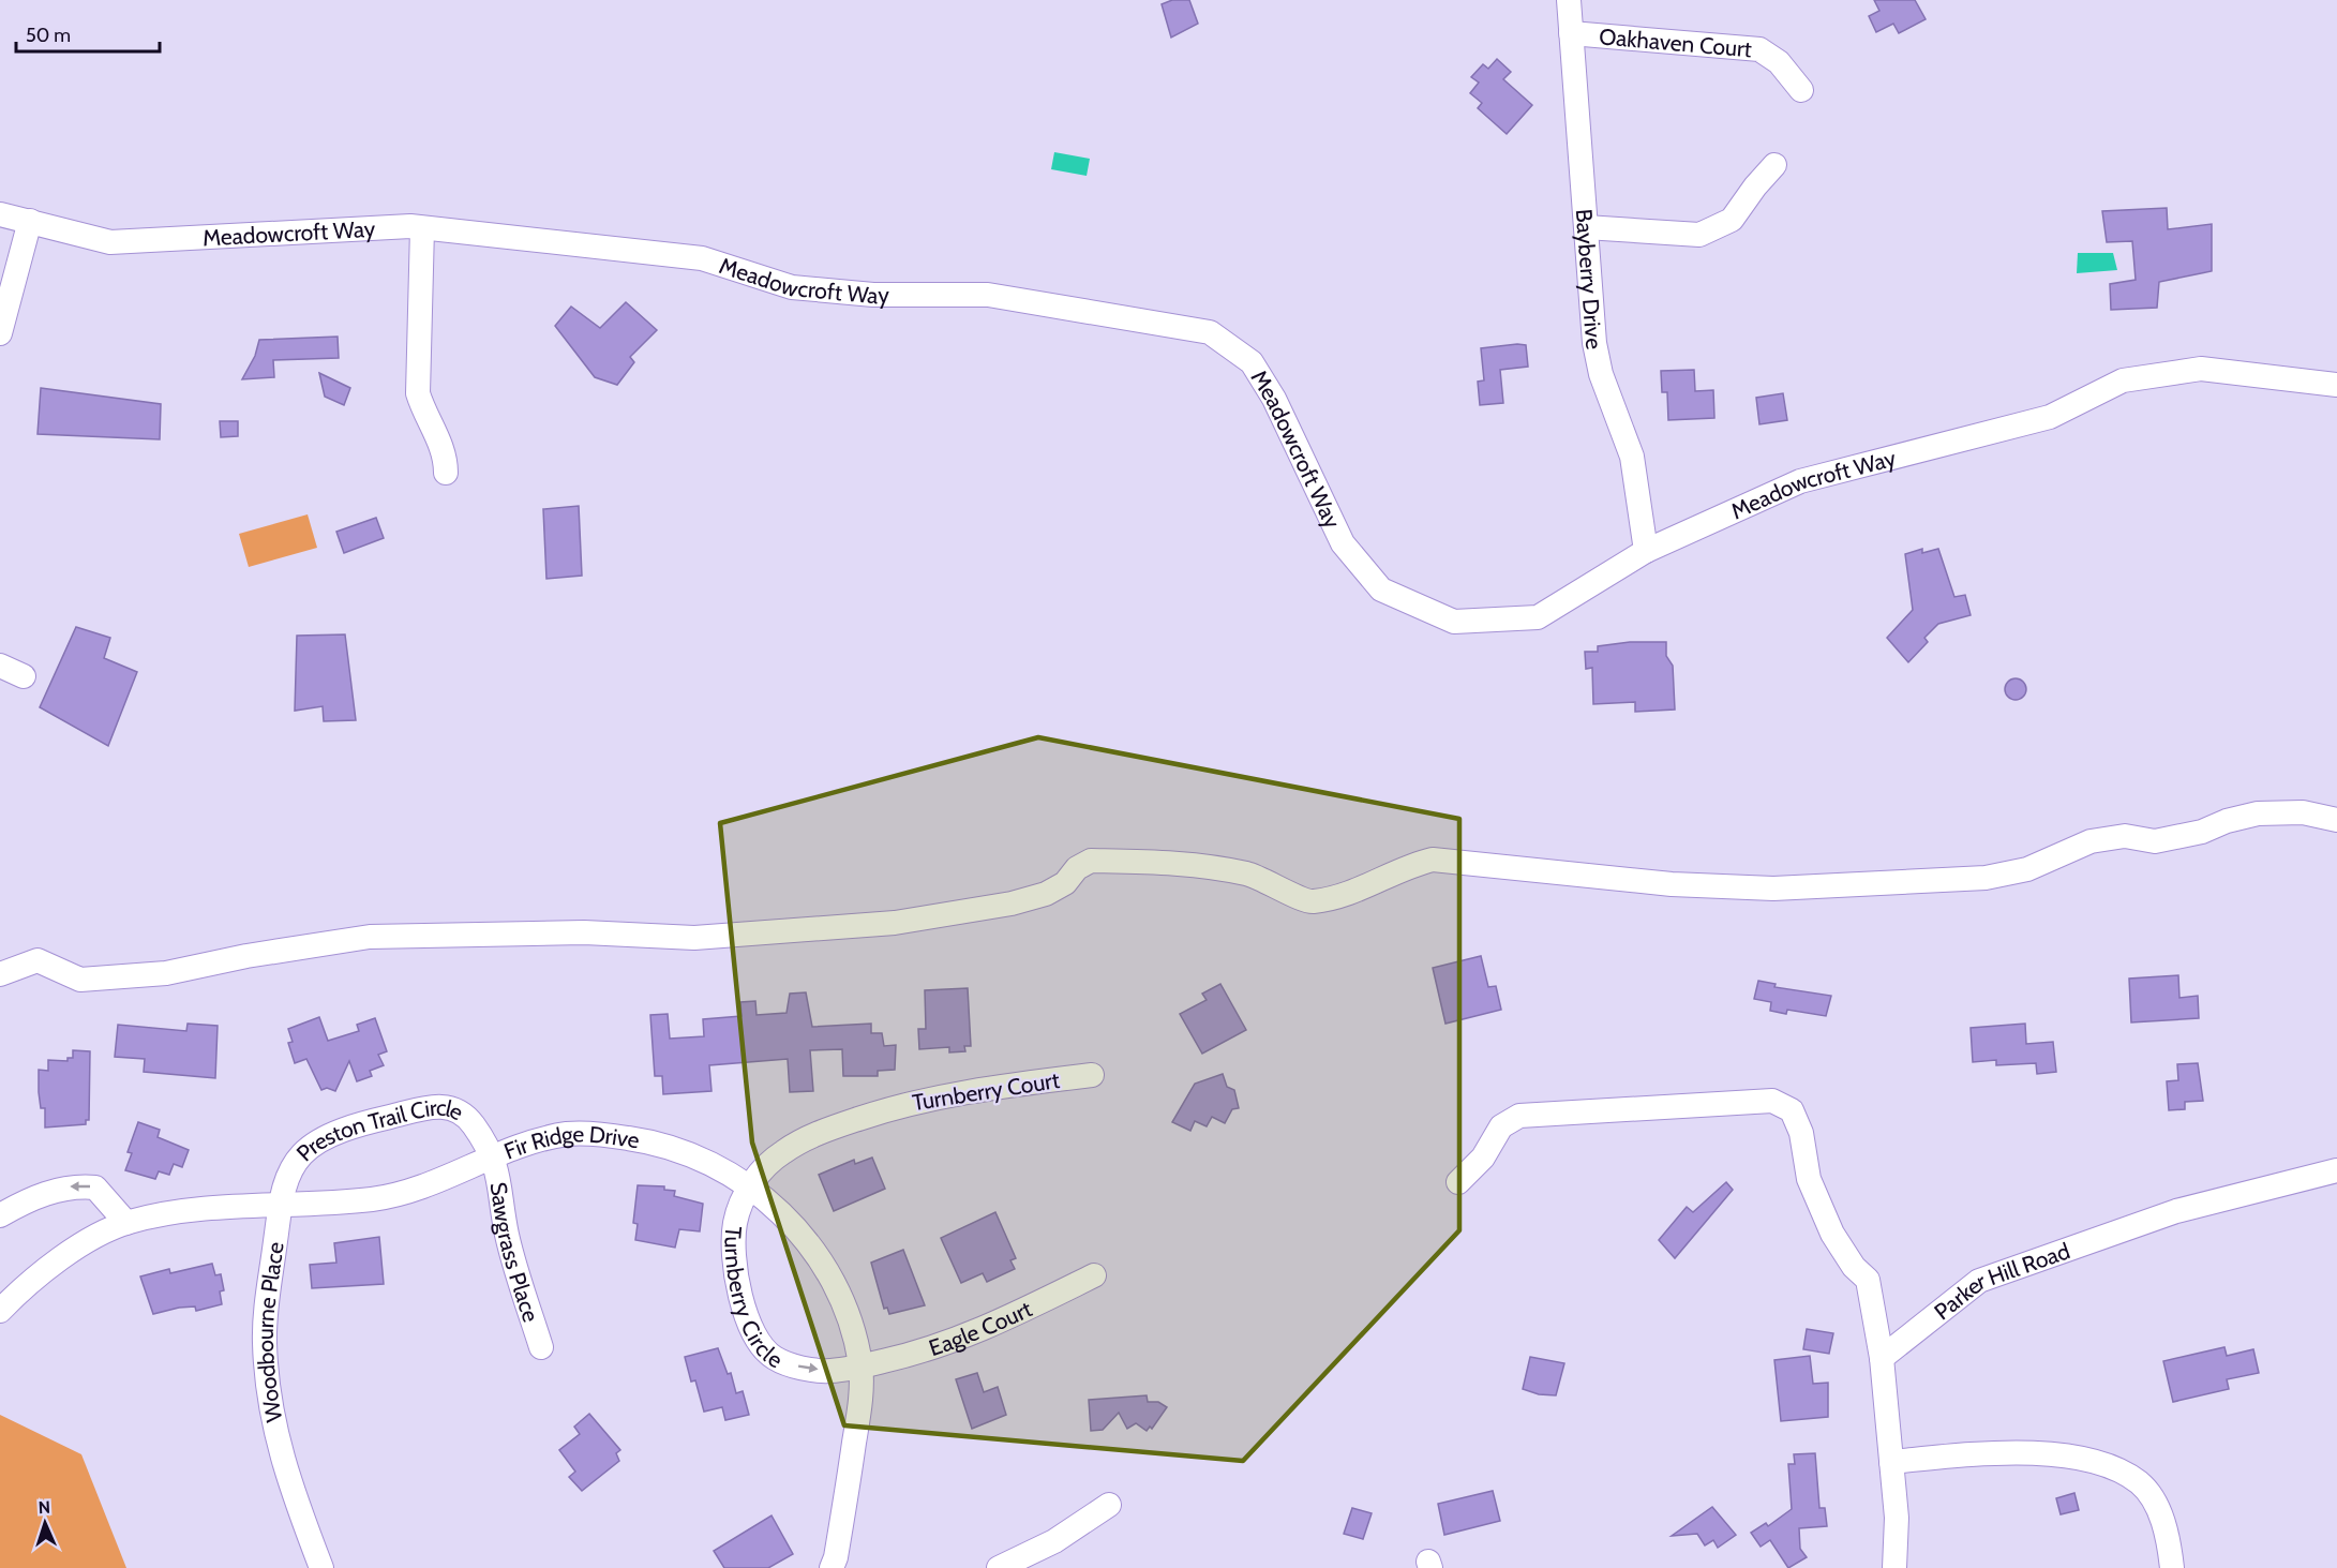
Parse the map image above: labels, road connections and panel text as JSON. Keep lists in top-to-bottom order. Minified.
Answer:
{"streets":{"street":["Oakhaven Court","Meadowcroft Way","Bayberry Drive","Turnberry Court","Preston Trail Circle","Fir Ridge Drive","Sawgrass Place","Parker Hill Road","Turnberry Circle","Eagle Court","Woodbourne Place"]},"crossings":[["Oakhaven Court","Bayberry Drive"],["Meadowcroft Way","Bayberry Drive"],["Turnberry Court","Fir Ridge Drive"],["Turnberry Court","Turnberry Circle"],["Preston Trail Circle","Fir Ridge Drive"],["Preston Trail Circle","Sawgrass Place"],["Preston Trail Circle","Woodbourne Place"],["Fir Ridge Drive","Sawgrass Place"],["Fir Ridge Drive","Turnberry Circle"],["Fir Ridge Drive","Eagle Court"],["Fir Ridge Drive","Woodbourne Place"],["Turnberry Circle","Eagle Court"]],"scale_bar":"50 m","north":"top"}
